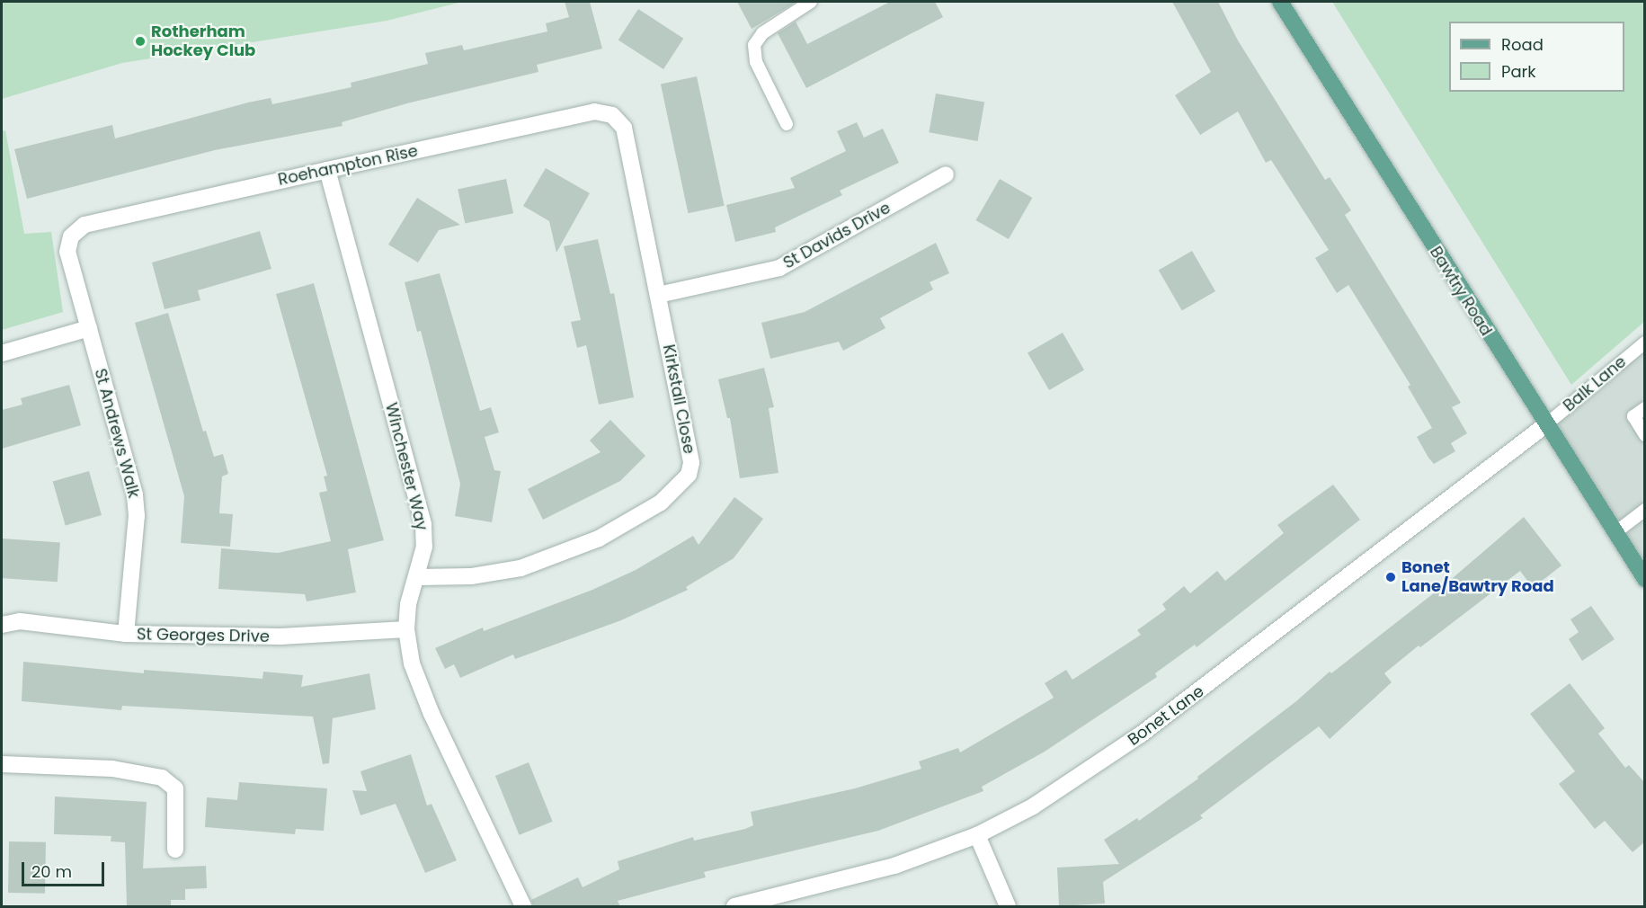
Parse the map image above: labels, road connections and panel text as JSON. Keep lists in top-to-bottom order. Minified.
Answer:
{"streets":{"main road":["Bawtry Road"],"street":["Roehampton Rise","St Davids Drive","Kirkstall Close","St Andrews Walk","Winchester Way","St Georges Drive","Bonet Lane"],"lane":["Balk Lane"]},"crossings":[["Roehampton Rise","Kirkstall Close"],["Roehampton Rise","St Andrews Walk"],["Roehampton Rise","Winchester Way"],["St Davids Drive","Kirkstall Close"],["Bawtry Road","Balk Lane"],["Bawtry Road","Bonet Lane"],["Balk Lane","Bonet Lane"],["Kirkstall Close","Winchester Way"],["St Andrews Walk","St Georges Drive"],["Winchester Way","St Georges Drive"]],"places":["Rotherham Hockey Club","Bonet Lane/Bawtry Road"],"legend":["Road","Park"],"scale_bar":"20 m"}
